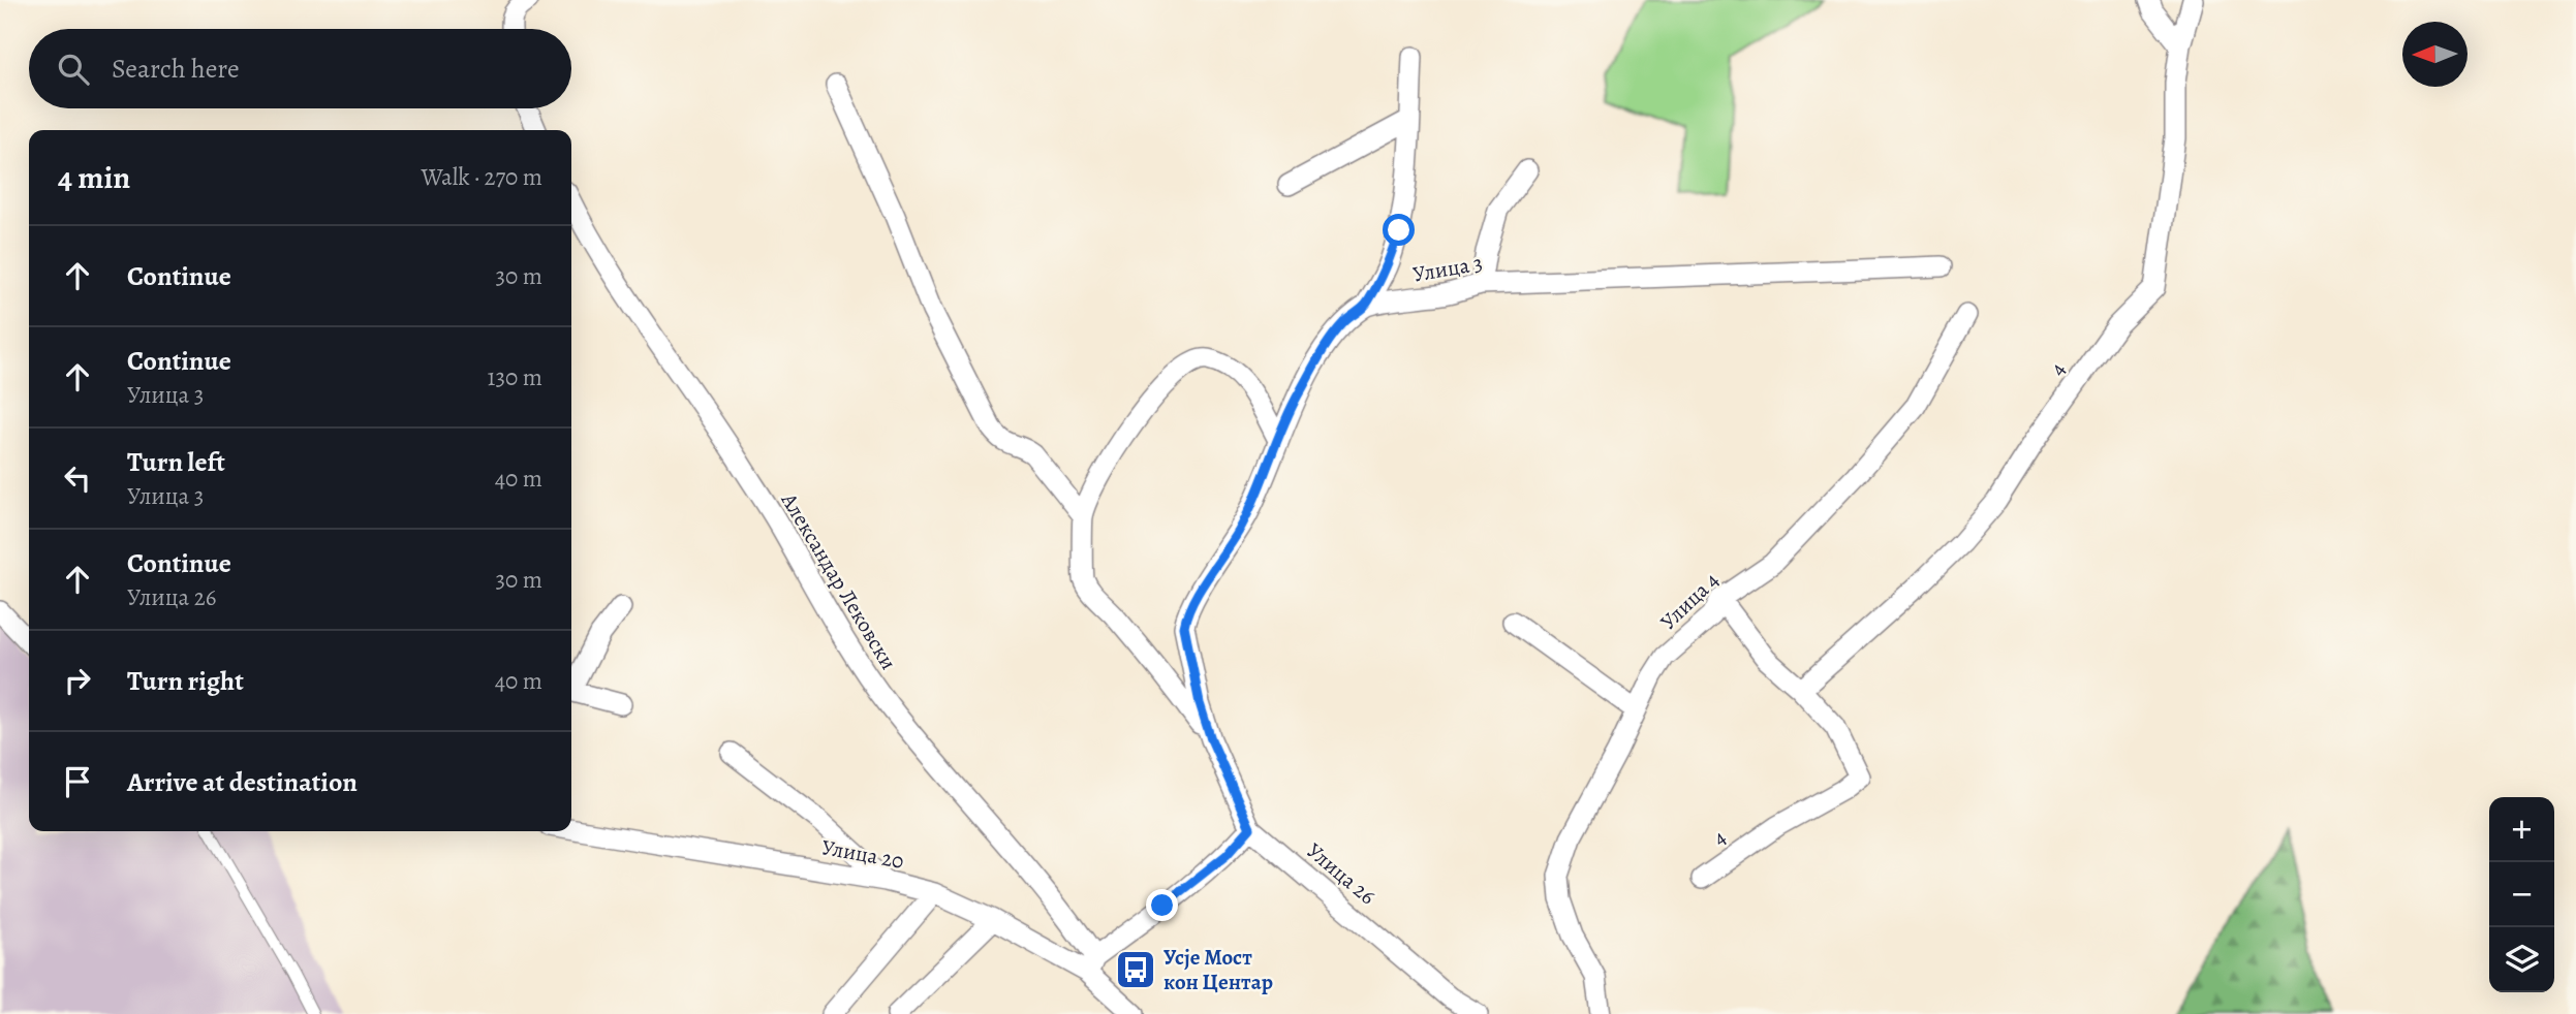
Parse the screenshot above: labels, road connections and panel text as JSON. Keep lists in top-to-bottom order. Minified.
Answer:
{"streets":{"street":["Улица 3","4","Александар Лековски","Улица 4","Улица 20","Улица 26"]},"crossings":[["4","Улица 4"],["Александар Лековски","Улица 20"]],"places":{"bus stop":["Усје Мост кон Центар"]},"north":"left","page":{"search":"Search here","heading":["4 min","Walk · 270 m"],"list":[["Continue","30 m"],["Continue","Улица 3","130 m"],["Turn left","Улица 3","40 m"],["Continue","Улица 26","30 m"],["Turn right","40 m"],"Arrive at destination"],"map_buttons":["+","−"]}}
